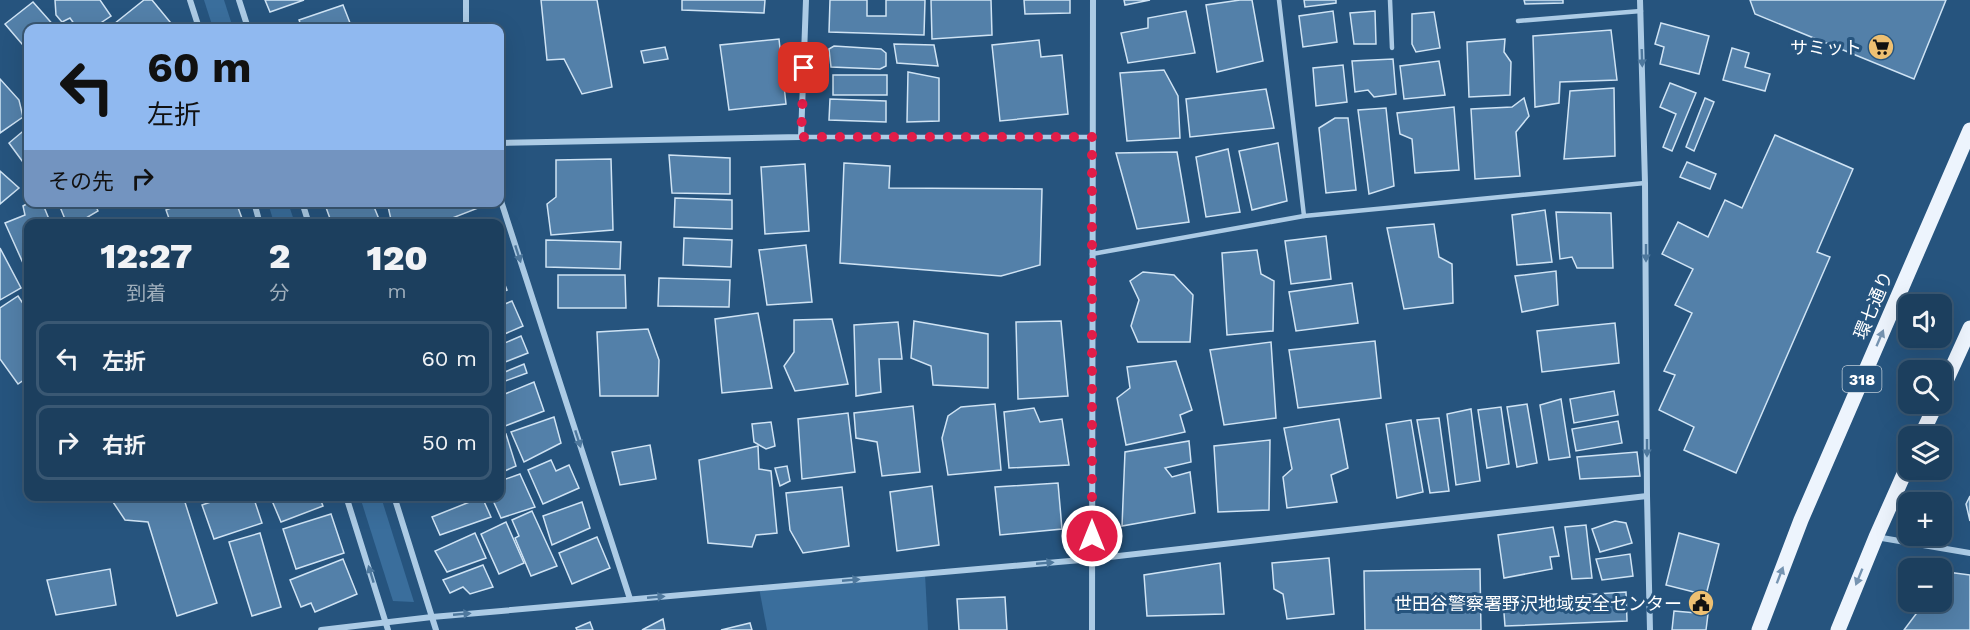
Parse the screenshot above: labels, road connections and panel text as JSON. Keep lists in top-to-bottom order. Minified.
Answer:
{"streets":{"main road":["環七通り","318"]},"places":{"supermarket":["サミット"],"public building":["世田谷警察署野沢地域安全センター"]},"page":{"turn":["60 m","左折"],"then":"その先","eta":["12:27","到着","2","分","120","m"],"map_buttons":["+","−"],"list":[{"name":"左折","value":"60 m"},{"name":"右折","value":"50 m"}]}}
